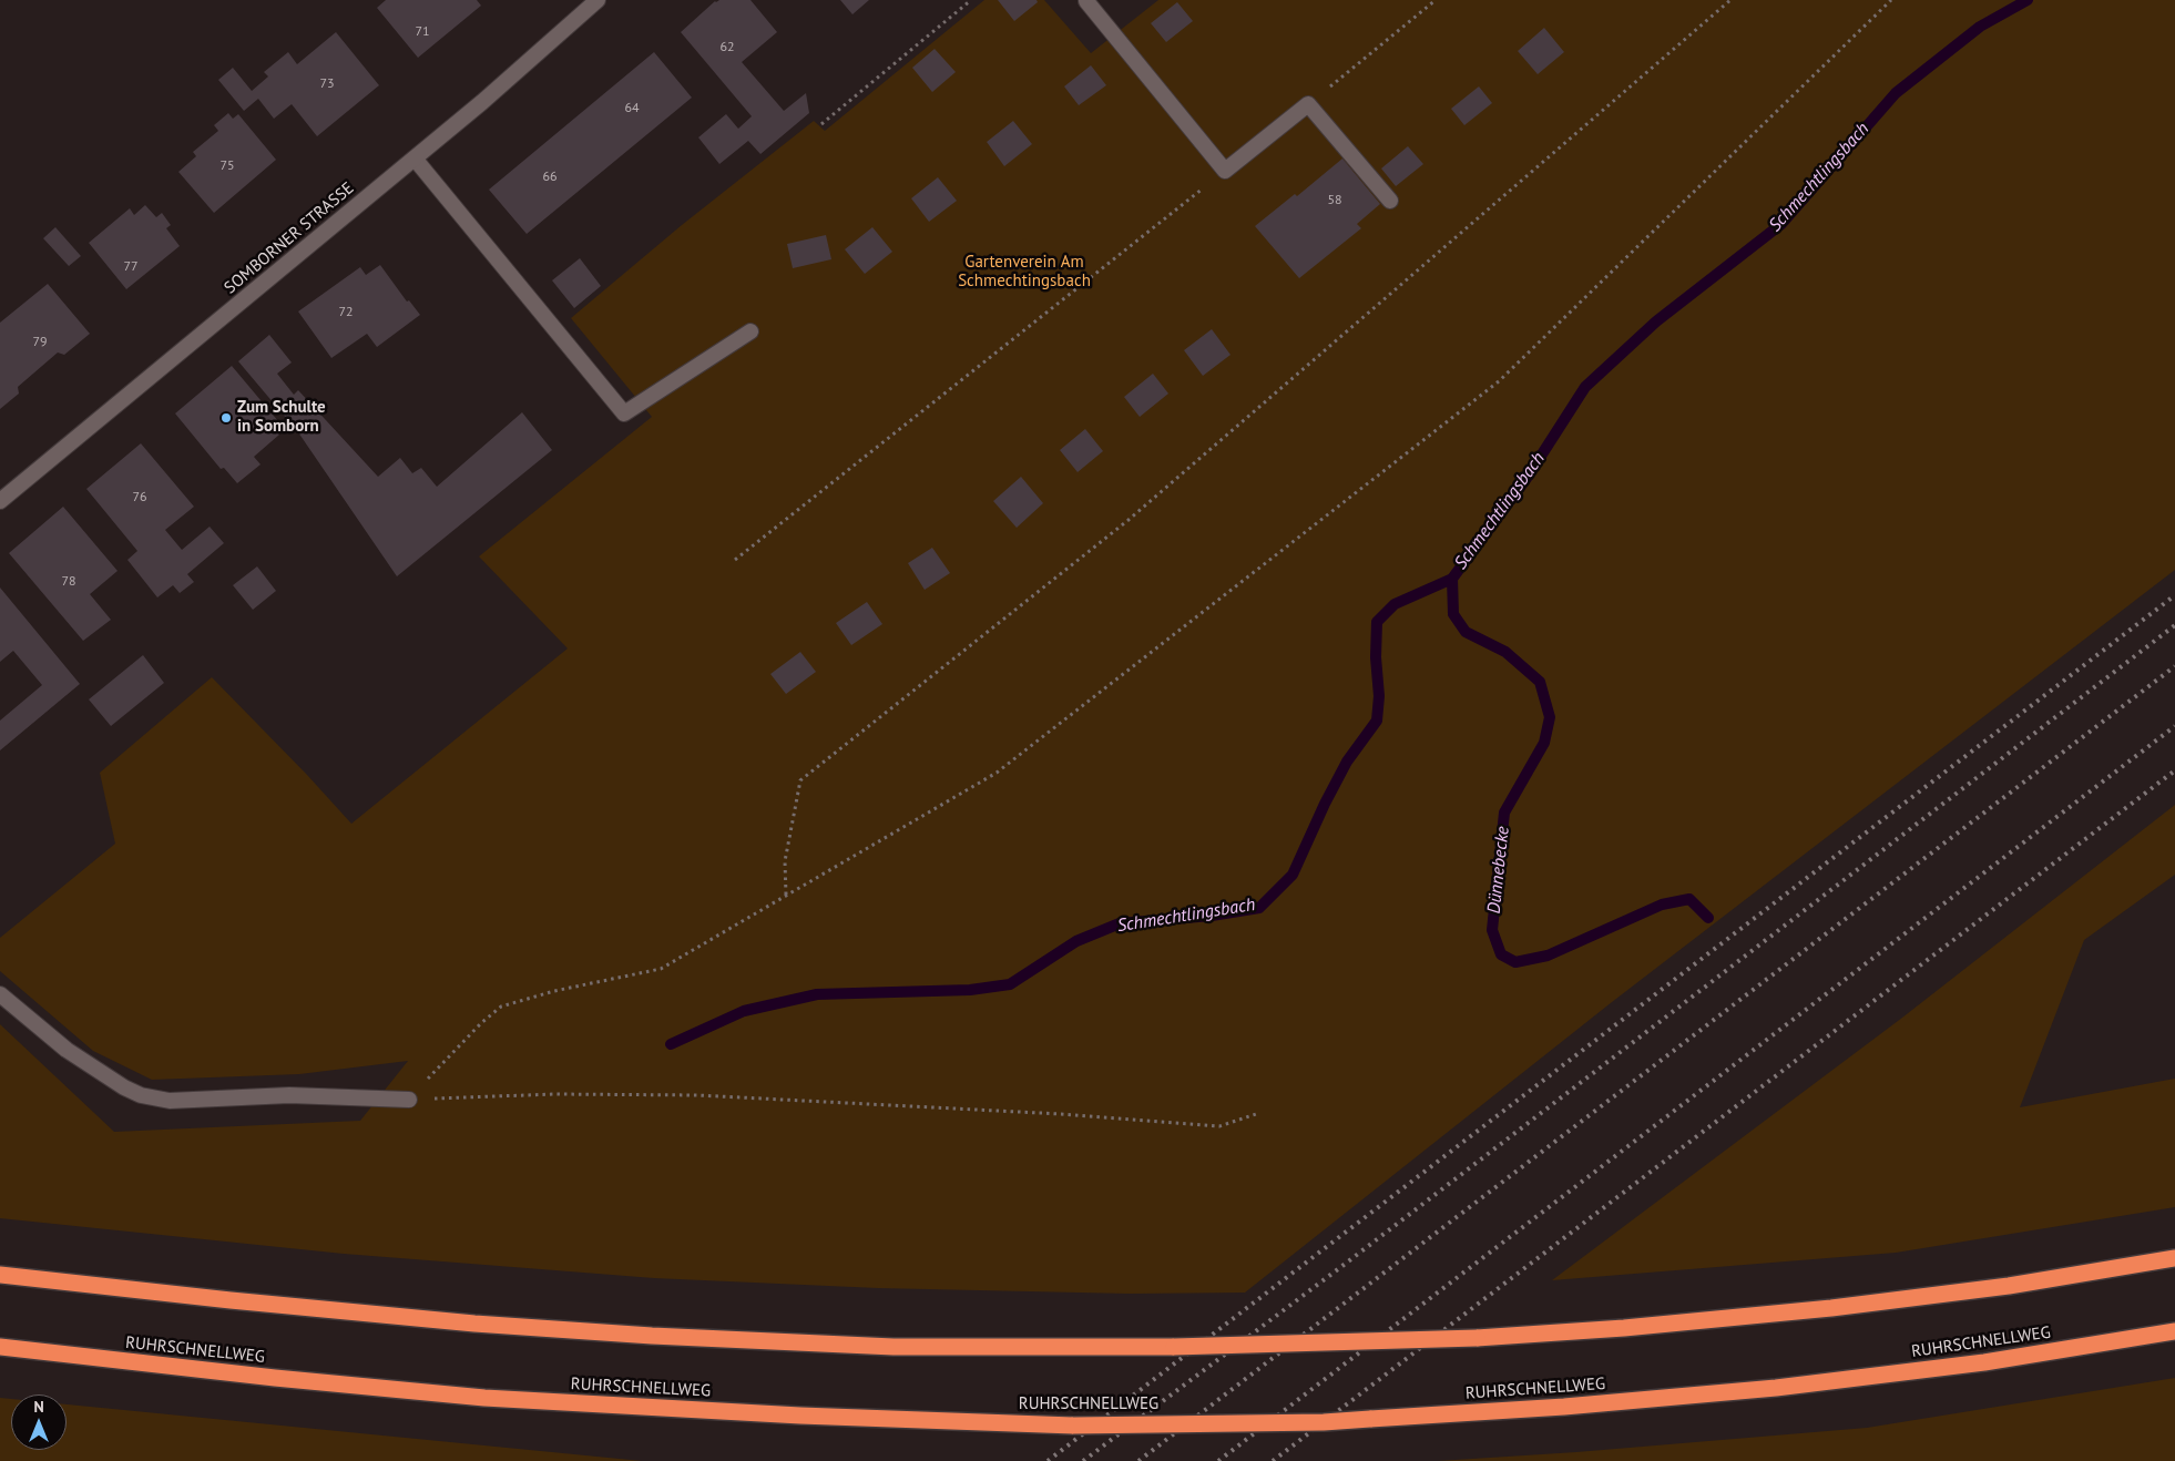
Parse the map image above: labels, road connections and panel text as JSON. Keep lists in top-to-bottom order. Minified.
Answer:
{"streets":{"highway":["RUHRSCHNELLWEG"],"street":["SOMBORNER STRASSE"]},"water":["Schmechtlingsbach","Dünnebecke"],"parks":["Gartenverein Am Schmechtingsbach"],"places":["Zum Schulte in Somborn"],"house_numbers":["71","62","73","64","75","66","58","77","72","79","76","78"],"north":"top"}
